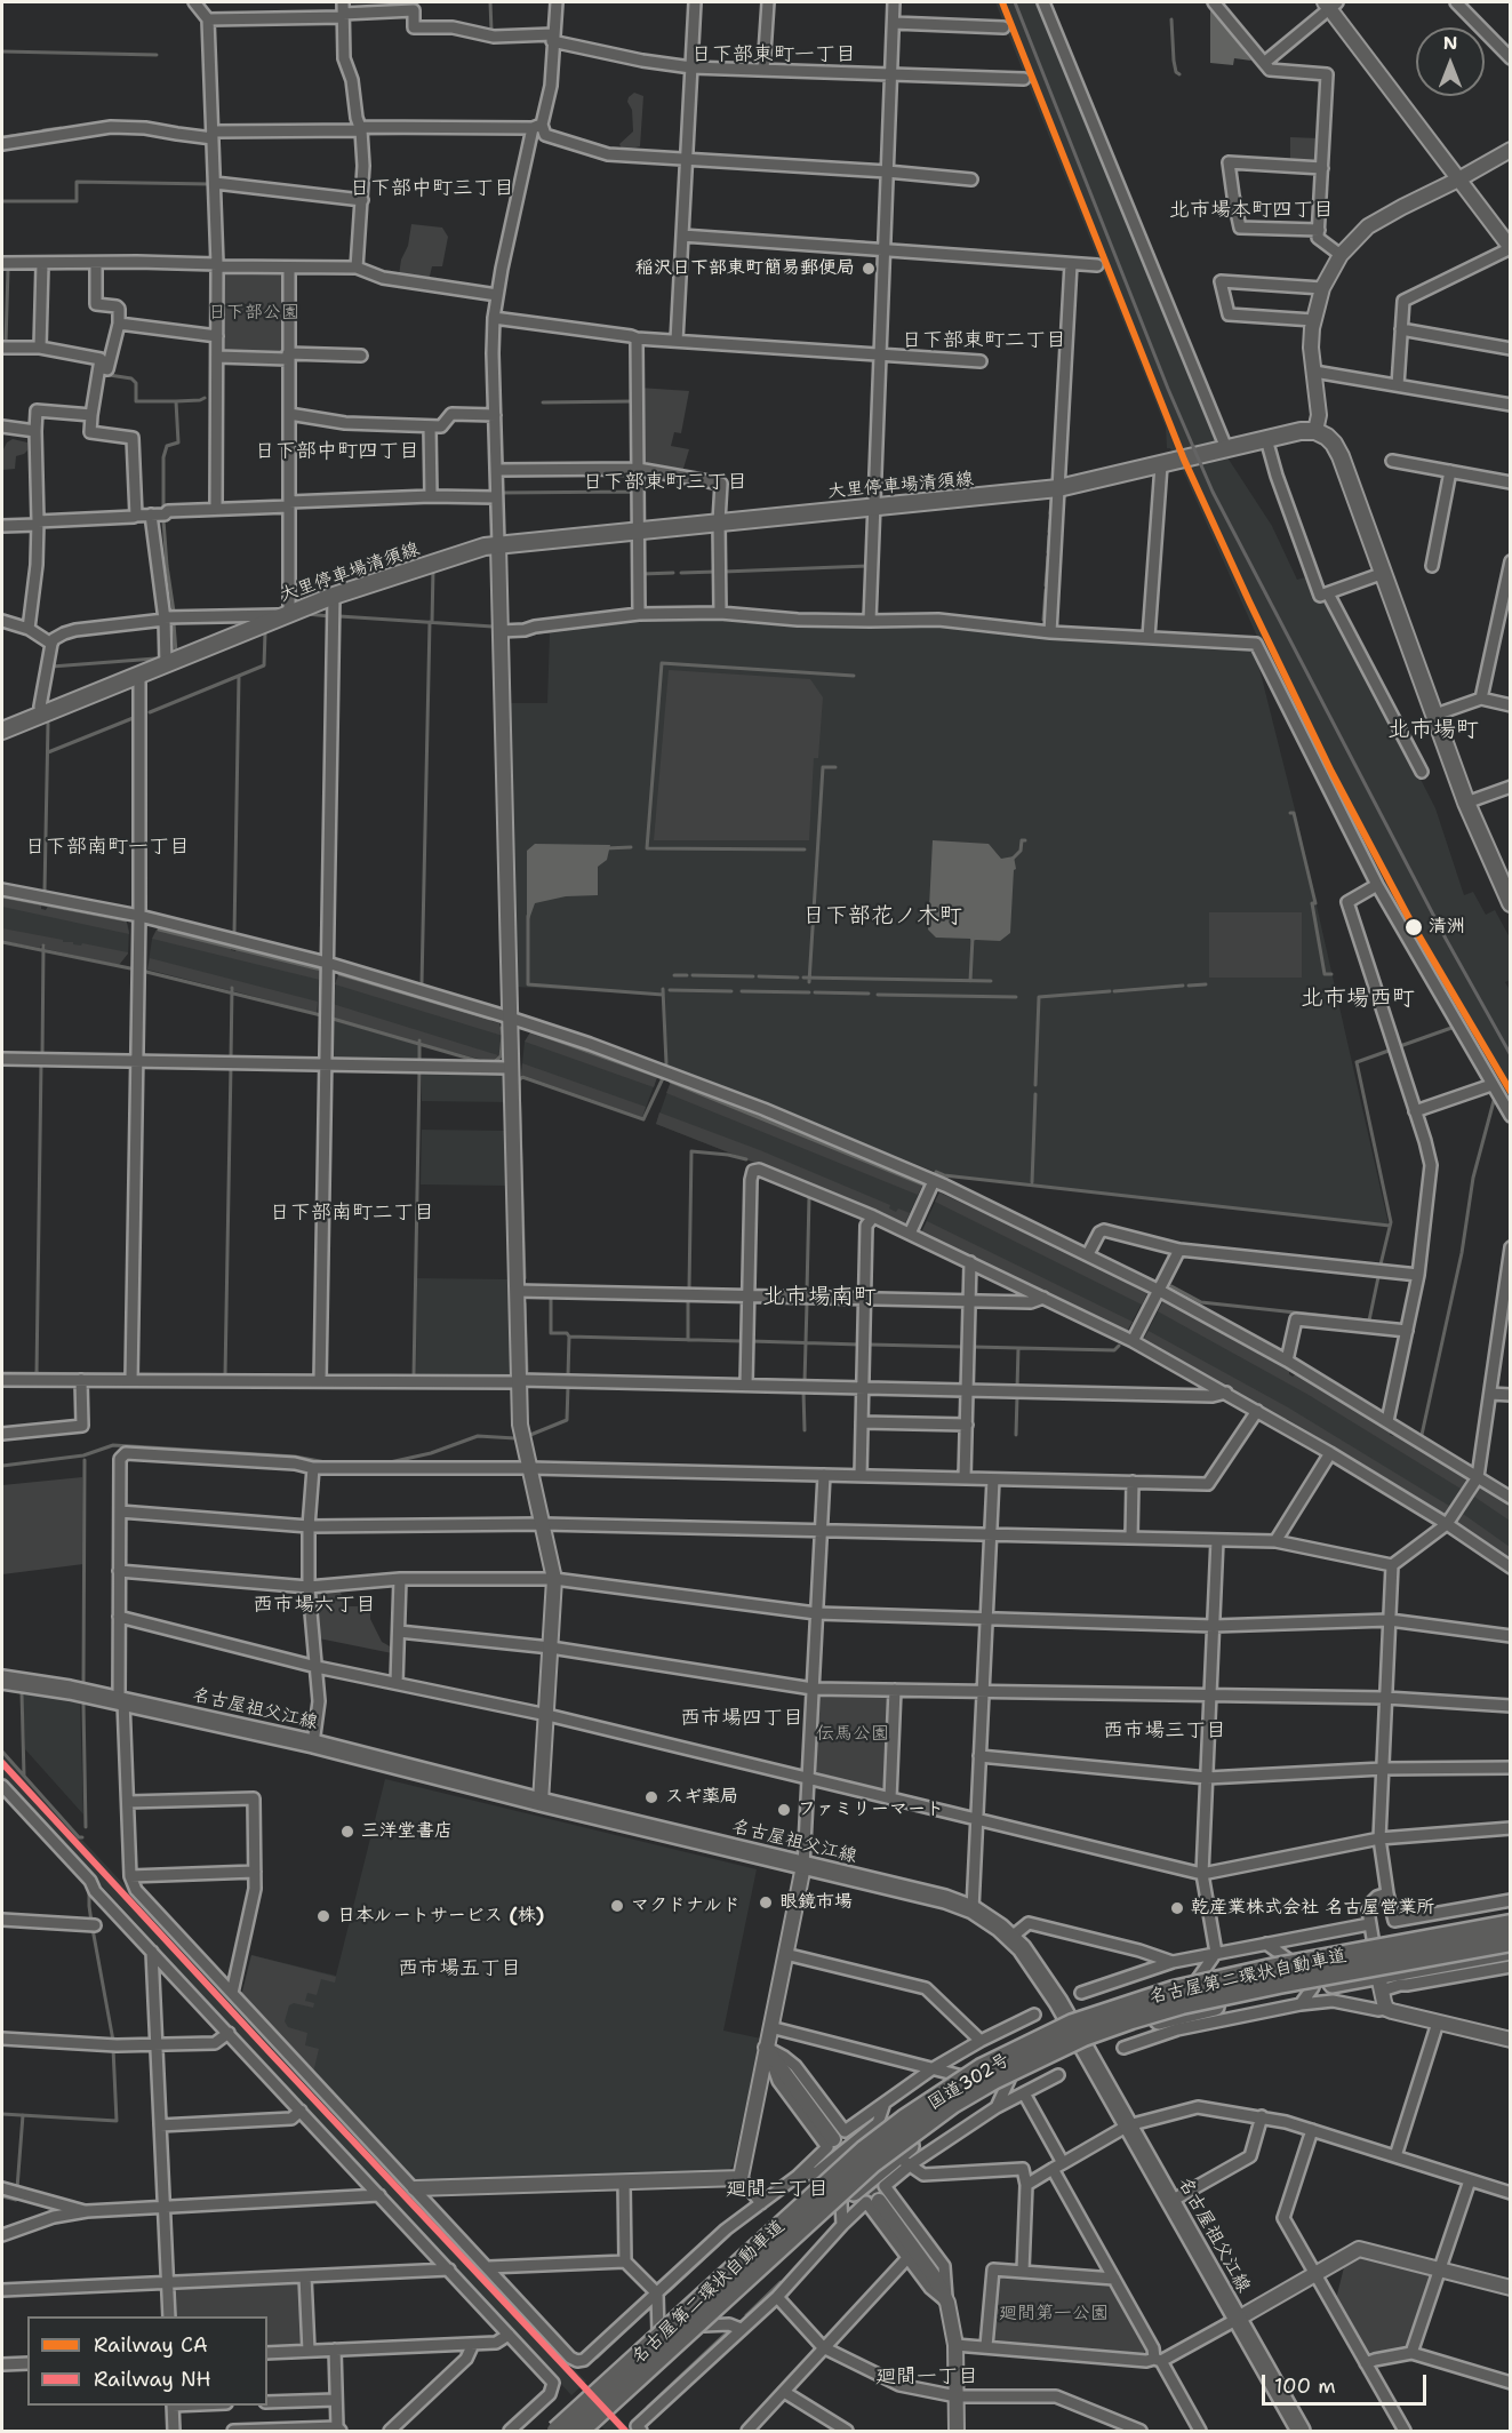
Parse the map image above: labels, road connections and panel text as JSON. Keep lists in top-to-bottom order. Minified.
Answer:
{"streets":{"highway":["名古屋第二環状自動車道"],"main road":["大里停車場清須線","名古屋祖父江線","国道302号"]},"crossings":[["名古屋祖父江線","国道302号"]],"districts":["日下部東町一丁目","日下部中町三丁目","北市場本町四丁目","日下部東町二丁目","日下部中町四丁目","日下部東町三丁目","北市場町","日下部南町一丁目","日下部花ノ木町","北市場西町","日下部南町二丁目","北市場南町","西市場六丁目","西市場四丁目","西市場三丁目","西市場五丁目","廻間二丁目","廻間一丁目"],"parks":["日下部公園","伝馬公園","廻間第一公園"],"places":["稲沢日下部東町簡易郵便局","清洲","スギ薬局","ファミリーマート","三洋堂書店","眼鏡市場","マクドナルド","乾産業株式会社 名古屋営業所","日本ルートサービス (株)"],"lines":["rail line CA","rail line NH"],"legend":["Railway CA","Railway NH"],"scale_bar":"100 m","north":"top"}
